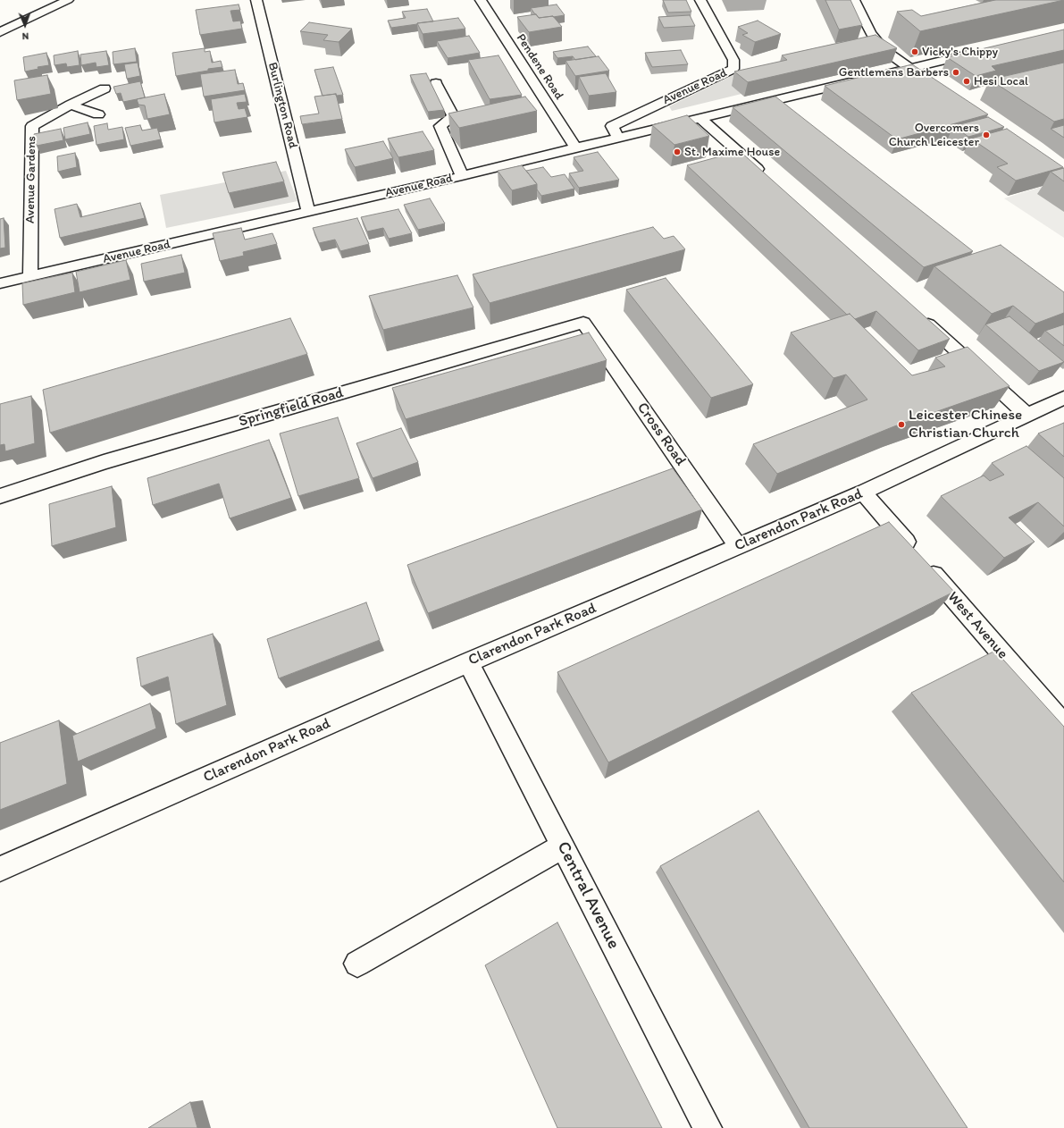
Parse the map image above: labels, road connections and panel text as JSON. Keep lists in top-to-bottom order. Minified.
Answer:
{"streets":{"street":["Pendene Road","Avenue Road","Burlington Road","Avenue Gardens","Springfield Road","Cross Road","Clarendon Park Road","West Avenue","Central Avenue"]},"crossings":[["Pendene Road","Avenue Road"],["Avenue Road","Burlington Road"],["Avenue Road","Avenue Gardens"],["Springfield Road","Cross Road"],["Cross Road","Clarendon Park Road"],["Clarendon Park Road","West Avenue"],["Clarendon Park Road","Central Avenue"]],"places":["Vicky's Chippy","Gentlemens Barbers","Hesi Local","Overcomers Church Leicester","St. Maxime House","Leicester Chinese Christian Church"],"north":"bottom"}
